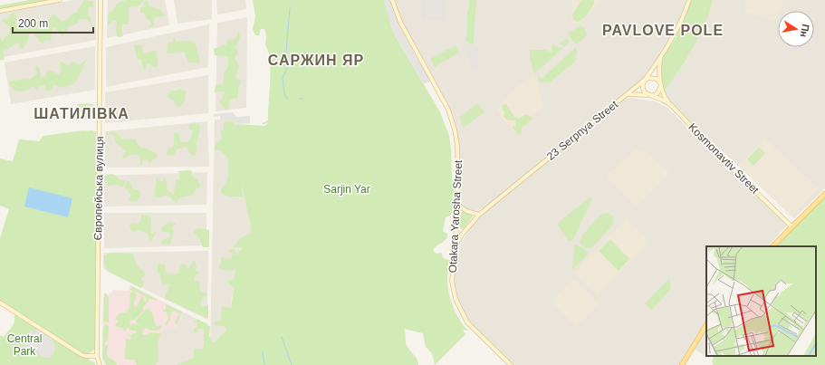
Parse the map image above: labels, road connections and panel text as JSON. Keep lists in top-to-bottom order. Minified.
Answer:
{"streets":{"street":["23 Serpnya Street","Kosmonavtiv Street","Європейська вулиця","Otakara Yarosha Street"]},"crossings":[["23 Serpnya Street","Kosmonavtiv Street"],["23 Serpnya Street","Otakara Yarosha Street"]],"districts":["PAVLOVE POLE","САРЖИН ЯР","ШАТИЛІВКА"],"parks":["Sarjin Yar","Central Park"],"scale_bar":"200 m","north":"right"}
